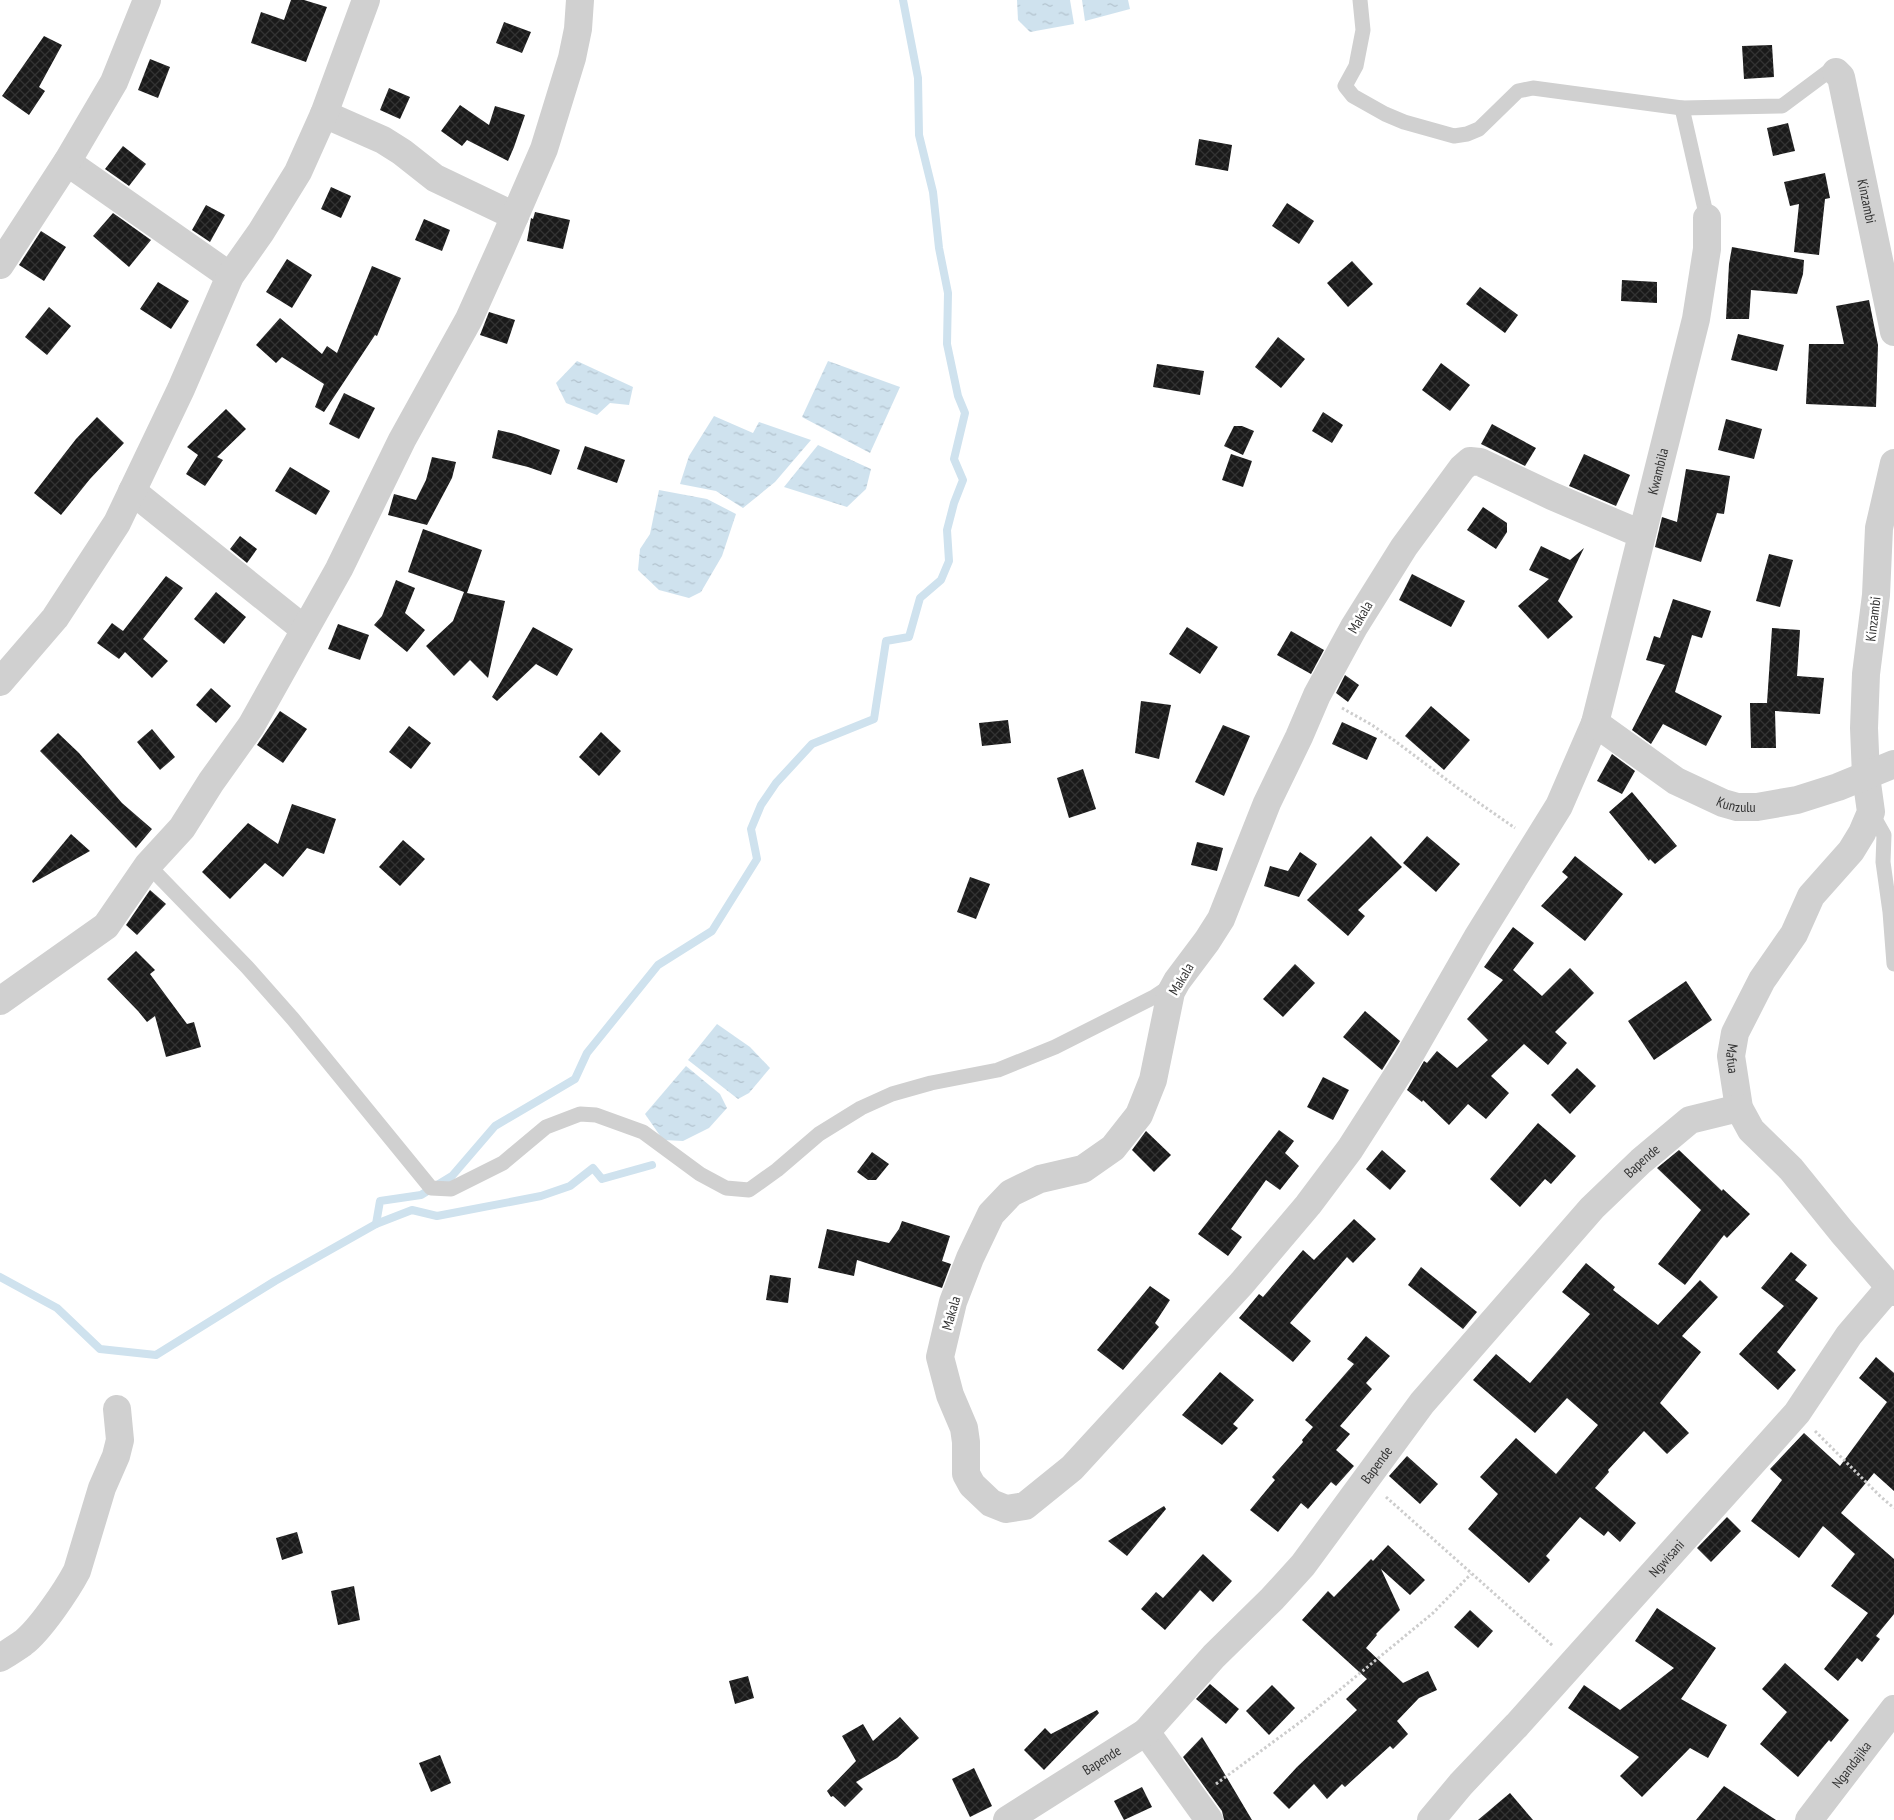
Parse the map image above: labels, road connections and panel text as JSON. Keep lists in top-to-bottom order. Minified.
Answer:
{"streets":{"street":["Kinzambi","Kwambila","Makala","Kunzulu","Mafua","Bapende","Ngwisani","Ngandajika"]},"crossings":[["Kinzambi","Kunzulu"],["Kwambila","Makala"],["Kwambila","Kunzulu"],["Makala","Kunzulu"],["Mafua","Bapende"],["Mafua","Ngwisani"]]}
